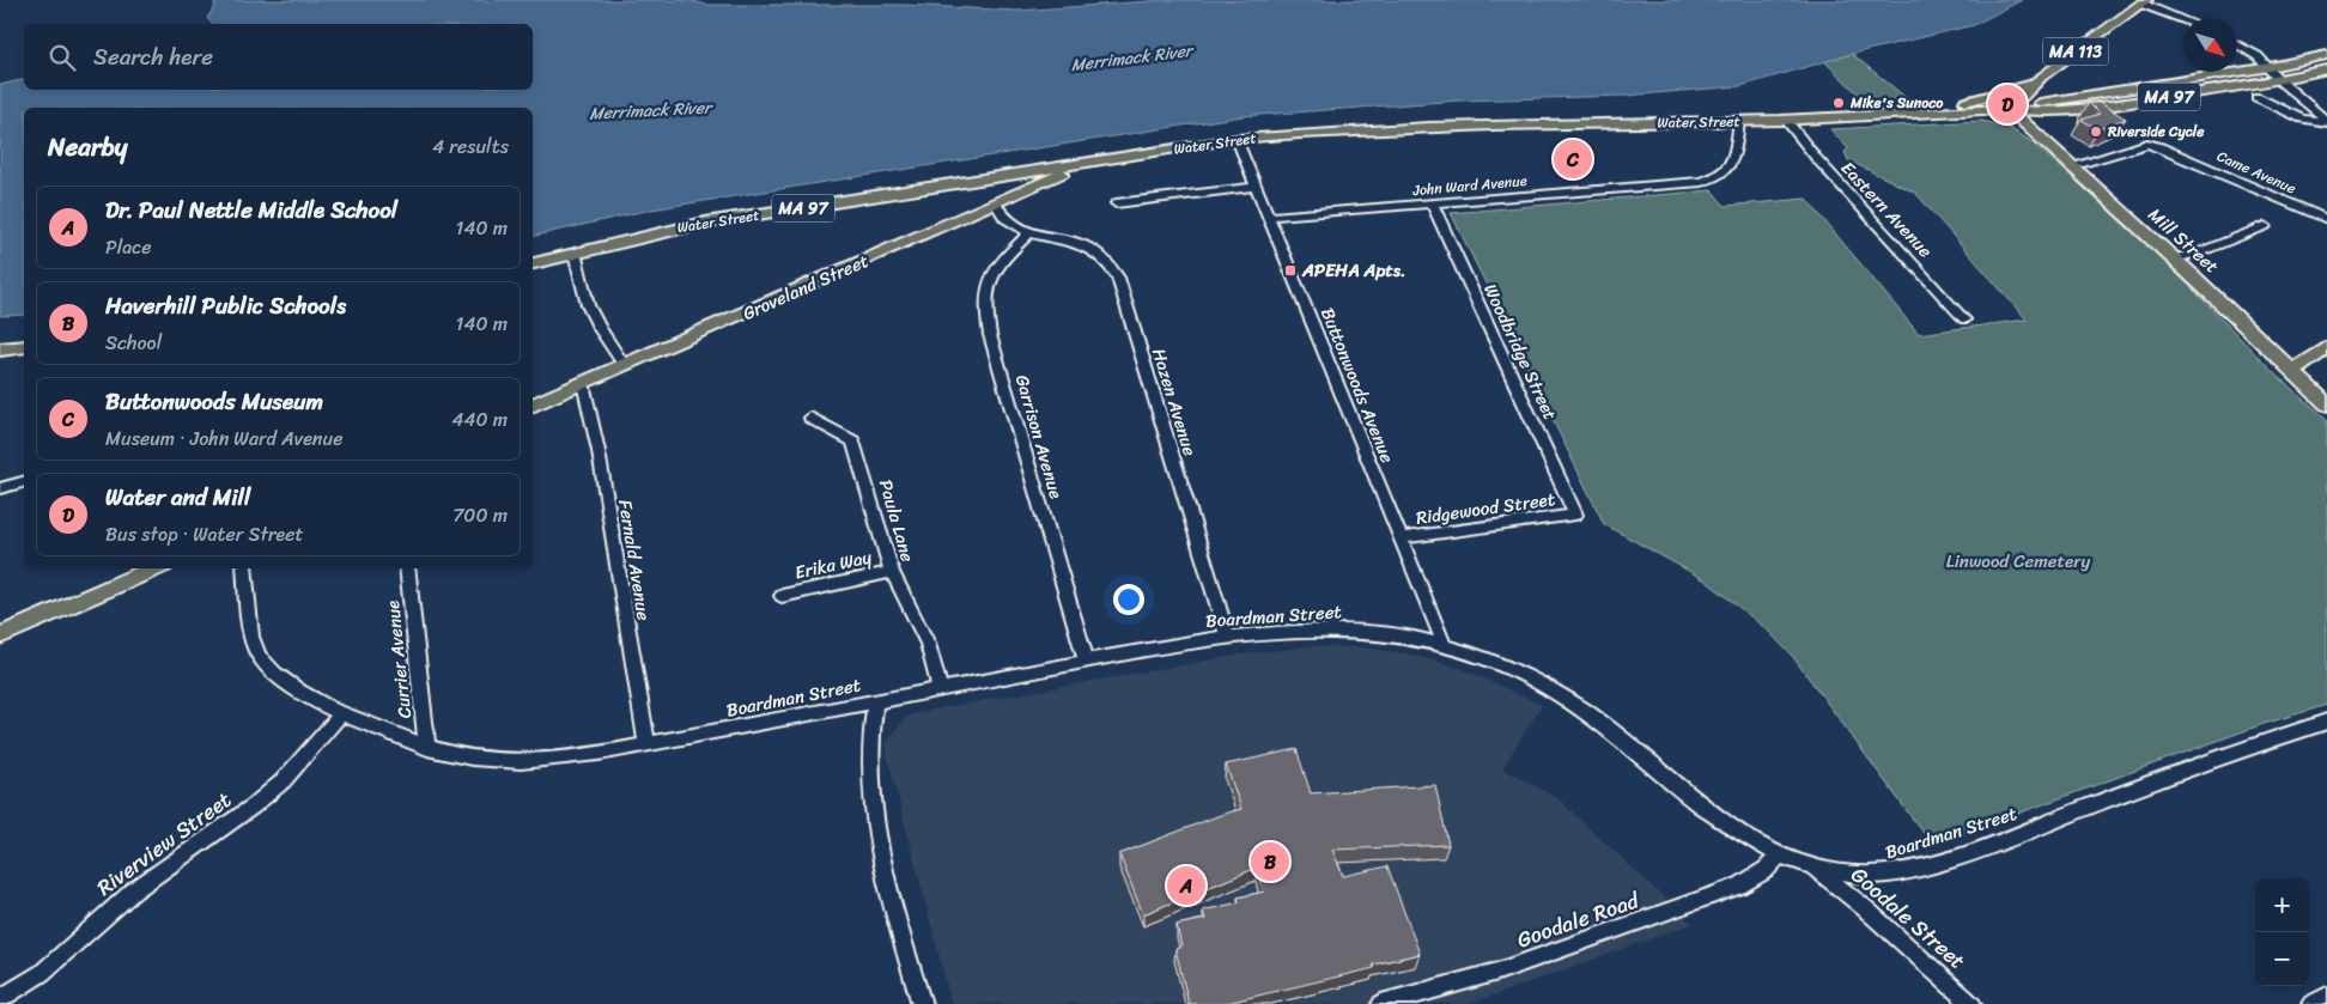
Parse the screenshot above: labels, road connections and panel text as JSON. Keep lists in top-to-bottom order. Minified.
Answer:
{"streets":{"main road":["MA 113","MA 97","Water Street","Mill Street","Groveland Street"],"street":["Came Avenue","John Ward Avenue","Eastern Avenue","Woodbridge Street","Buttonwoods Avenue","Hazen Avenue","Garrison Avenue","Ridgewood Street","Paula Lane","Fernald Avenue","Erika Way","Boardman Street","Currier Avenue","Riverview Street","Goodale Street","Goodale Road"]},"crossings":[["MA 97","Water Street"],["MA 97","Mill Street"],["Water Street","John Ward Avenue"],["Water Street","Eastern Avenue"],["Water Street","Mill Street"],["Water Street","Groveland Street"],["Water Street","Buttonwoods Avenue"],["Came Avenue","Mill Street"],["John Ward Avenue","Woodbridge Street"],["John Ward Avenue","Buttonwoods Avenue"],["Groveland Street","Fernald Avenue"],["Woodbridge Street","Ridgewood Street"],["Buttonwoods Avenue","Ridgewood Street"],["Buttonwoods Avenue","Boardman Street"],["Hazen Avenue","Garrison Avenue"],["Hazen Avenue","Boardman Street"],["Garrison Avenue","Boardman Street"],["Paula Lane","Erika Way"],["Paula Lane","Boardman Street"],["Fernald Avenue","Boardman Street"],["Boardman Street","Currier Avenue"],["Boardman Street","Riverview Street"],["Boardman Street","Goodale Street"],["Boardman Street","Goodale Road"]],"water":["Merrimack River"],"parks":["Linwood Cemetery"],"places":{"other":["Mike's Sunoco","Riverside Cycle"],"transit":["APEHA Apts."]},"north":"bottom right","page":{"search":"Search here","pins":["D","C","B","A"],"heading":["Nearby","4 results"],"list":[{"mark":"A","name":"Dr. Paul Nettle Middle School","note":"Place","value":"140 m"},{"mark":"B","name":"Haverhill Public Schools","note":"School","value":"140 m"},{"mark":"C","name":"Buttonwoods Museum","note":"Museum · John Ward Avenue","value":"440 m"},{"mark":"D","name":"Water and Mill","note":"Bus stop · Water Street","value":"700 m"}],"map_buttons":["+","−"]}}
